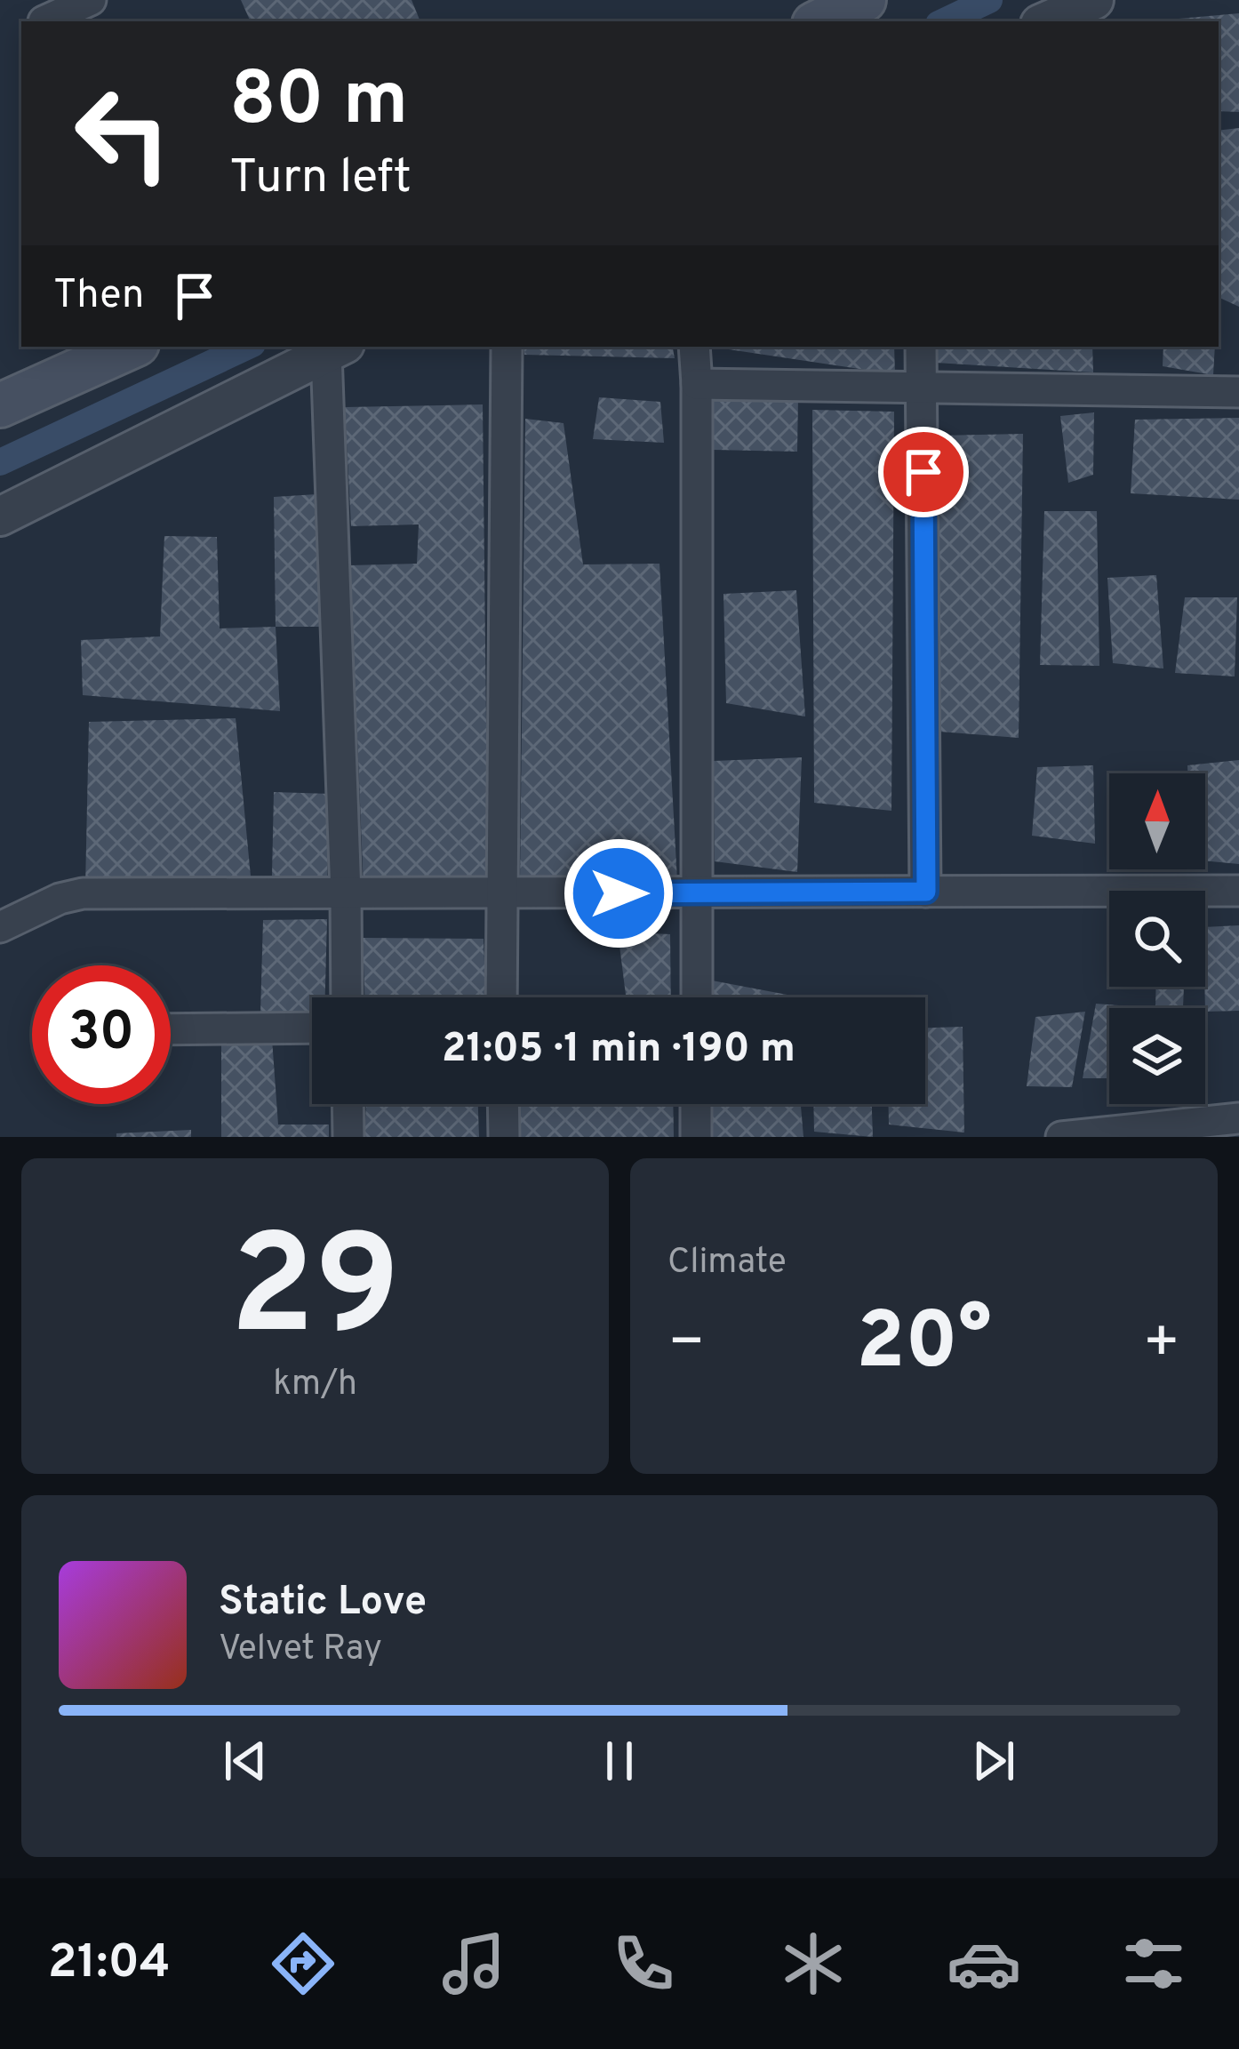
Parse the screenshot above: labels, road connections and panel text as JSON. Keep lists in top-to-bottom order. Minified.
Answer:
{"north":"top","page":{"turn":["80 m","Turn left"],"then":"Then","limit":"30","trip":"21:05 · 1 min · 190 m","tile":[["29","km/h"],"Climate"],"heat":["−","20°","+"],"song":["Static Love","Velvet Ray"],"tabs":"21:04"}}
